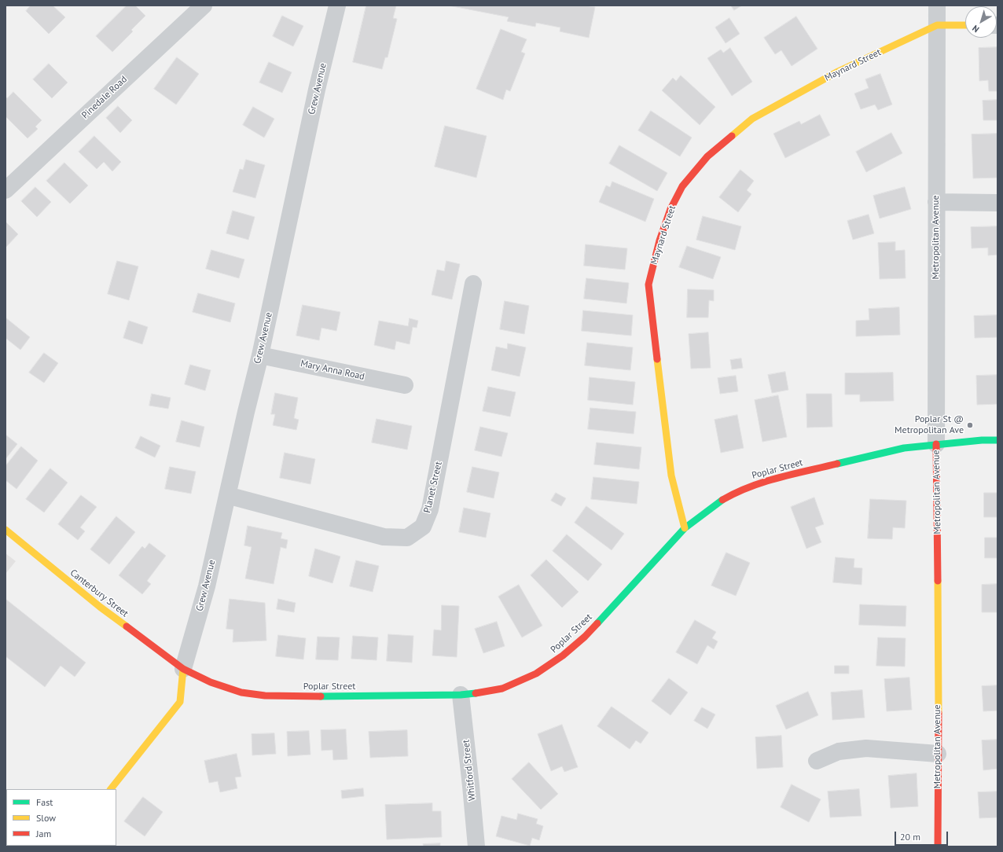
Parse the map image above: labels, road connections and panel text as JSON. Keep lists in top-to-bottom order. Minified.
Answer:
{"streets":{"street":["Maynard Street","Grew Avenue","Pinedale Road","Metropolitan Avenue","Mary Anna Road","Poplar Street","Planet Street","Canterbury Street","Whitford Street"]},"crossings":[["Maynard Street","Metropolitan Avenue"],["Maynard Street","Poplar Street"],["Grew Avenue","Mary Anna Road"],["Grew Avenue","Poplar Street"],["Grew Avenue","Planet Street"],["Grew Avenue","Canterbury Street"],["Metropolitan Avenue","Poplar Street"],["Poplar Street","Canterbury Street"],["Poplar Street","Whitford Street"]],"places":["Poplar St @ Metropolitan Ave"],"legend":["Fast","Slow","Jam"],"scale_bar":"20 m","north":"bottom left"}
